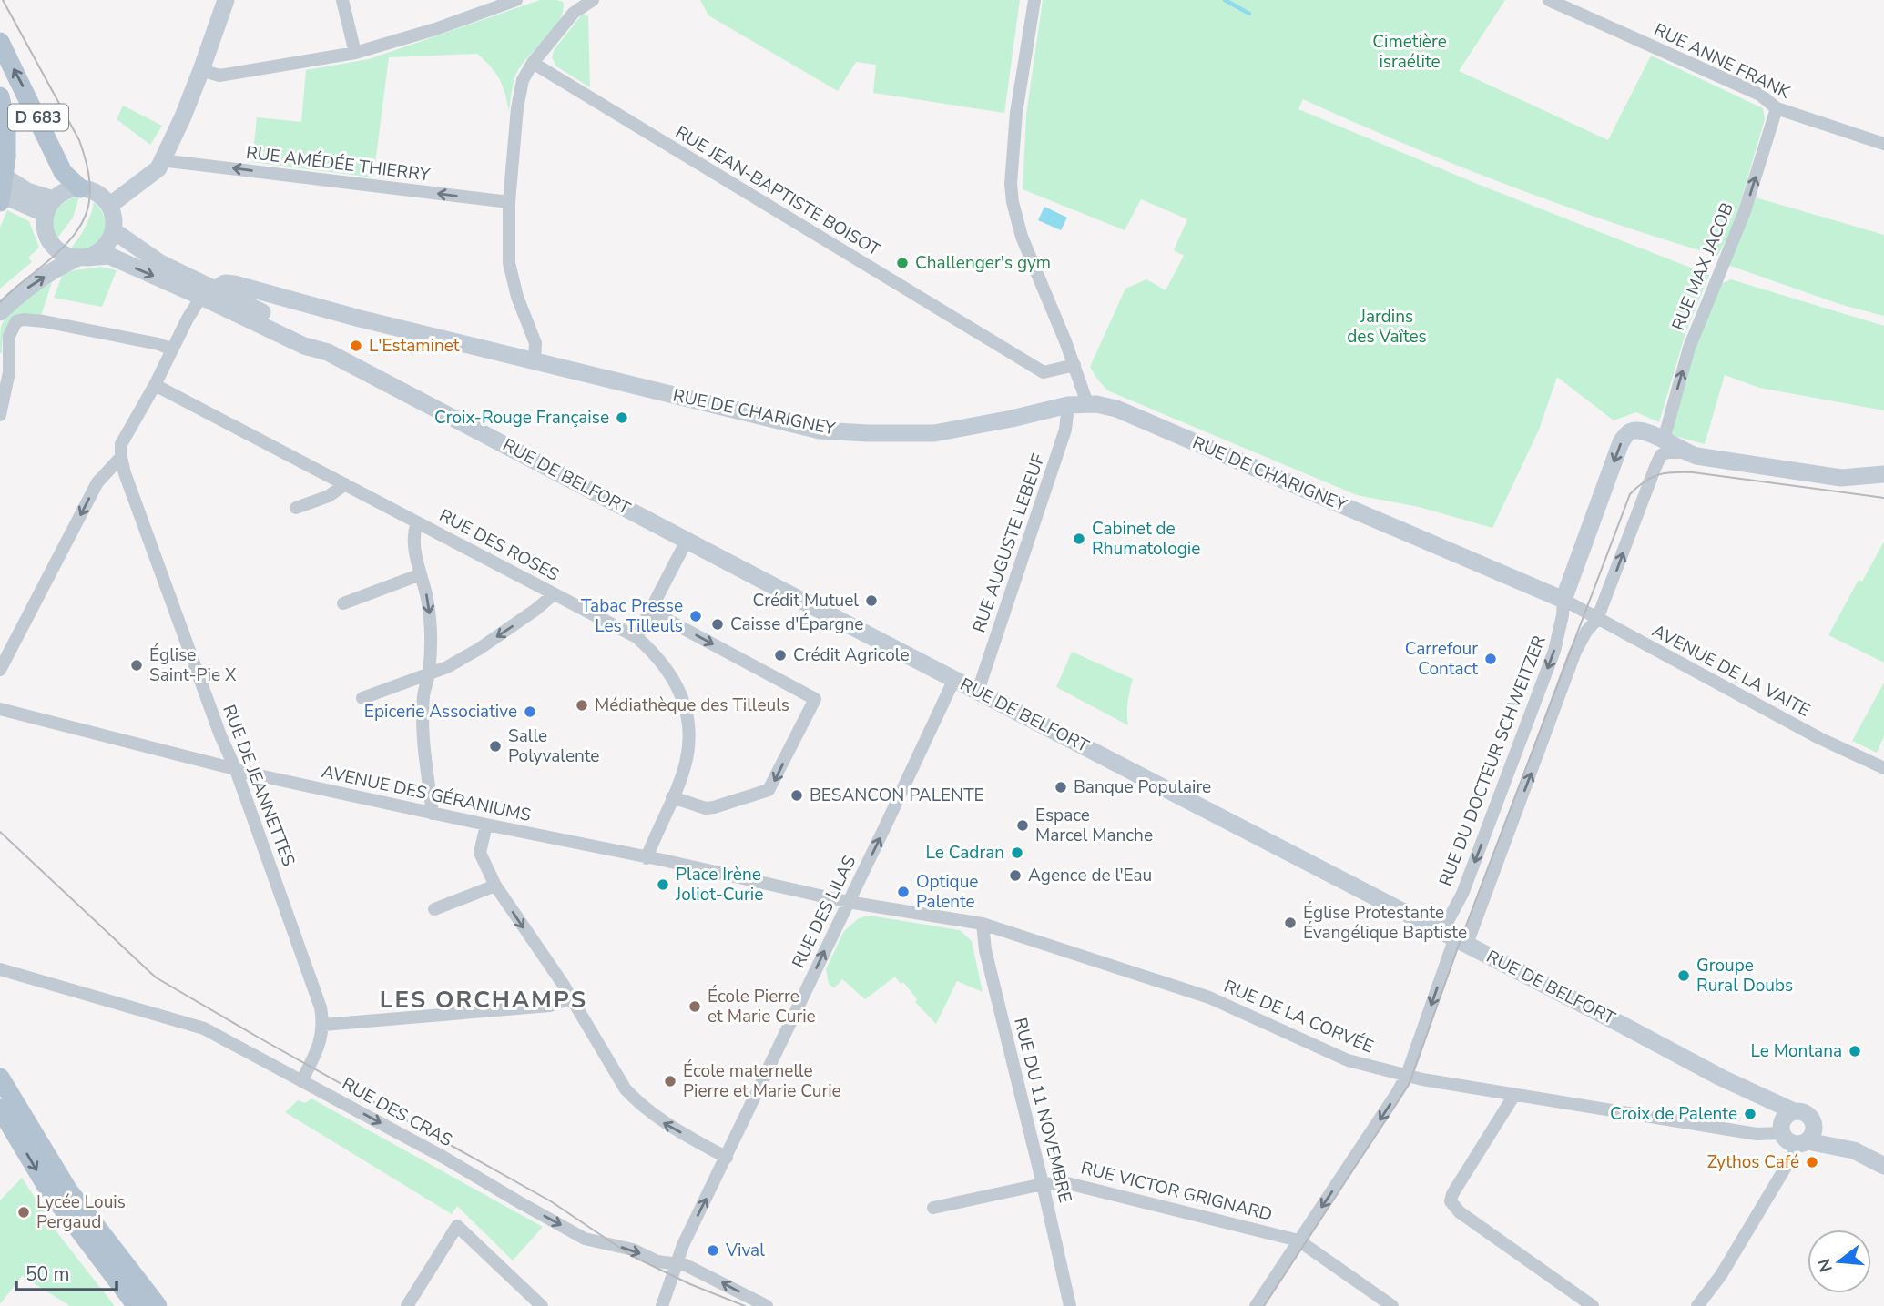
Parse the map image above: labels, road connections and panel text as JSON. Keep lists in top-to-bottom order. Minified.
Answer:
{"streets":{"main road":["D 683","RUE DE CHARIGNEY","RUE DE BELFORT"],"street":["RUE ANNE FRANK","RUE AMÉDÉE THIERRY","RUE JEAN-BAPTISTE BOISOT","RUE MAX JACOB","RUE AUGUSTE LEBEUF","RUE DES ROSES","AVENUE DE LA VAITE","RUE DU DOCTEUR SCHWEITZER","RUE DE JEANNETTES","AVENUE DES GÉRANIUMS","RUE DES LILAS","RUE DE LA CORVÉE","RUE DU 11 NOVEMBRE","RUE DES CRAS","RUE VICTOR GRIGNARD"]},"crossings":[["RUE ANNE FRANK","RUE MAX JACOB"],["D 683","RUE DE BELFORT"],["RUE DE CHARIGNEY","RUE DE BELFORT"],["RUE DE CHARIGNEY","RUE AUGUSTE LEBEUF"],["RUE DE CHARIGNEY","AVENUE DE LA VAITE"],["RUE DE CHARIGNEY","RUE DU DOCTEUR SCHWEITZER"],["RUE DE BELFORT","RUE AUGUSTE LEBEUF"],["RUE DE BELFORT","RUE DU DOCTEUR SCHWEITZER"],["RUE DE BELFORT","RUE DES LILAS"],["RUE DE BELFORT","RUE DE LA CORVÉE"],["RUE DES ROSES","AVENUE DES GÉRANIUMS"],["AVENUE DE LA VAITE","RUE DU DOCTEUR SCHWEITZER"],["RUE DE JEANNETTES","AVENUE DES GÉRANIUMS"],["RUE DE JEANNETTES","RUE DES CRAS"],["AVENUE DES GÉRANIUMS","RUE DES LILAS"],["AVENUE DES GÉRANIUMS","RUE DE LA CORVÉE"],["RUE DES LILAS","RUE DE LA CORVÉE"],["RUE DES LILAS","RUE DES CRAS"],["RUE DE LA CORVÉE","RUE DU 11 NOVEMBRE"],["RUE DU 11 NOVEMBRE","RUE VICTOR GRIGNARD"]],"one_way":["RUE AMÉDÉE THIERRY","RUE MAX JACOB","RUE DES LILAS"],"districts":["LES ORCHAMPS"],"parks":["Cimetière israélite","Jardins des Vaîtes"],"places":["Challenger's gym","L'Estaminet","Croix-Rouge Française","Cabinet de Rhumatologie","Crédit Mutuel","Tabac Presse Les Tilleuls","Caisse d'Épargne","Crédit Agricole","Carrefour Contact","Église Saint-Pie X","Médiathèque des Tilleuls","Epicerie Associative","Salle Polyvalente","Banque Populaire","BESANCON PALENTE","Espace Marcel Manche","Le Cadran","Agence de l'Eau","Place Irène Joliot-Curie","Optique Palente","Église Protestante Évangélique Baptiste","Groupe Rural Doubs","École Pierre et Marie Curie","Le Montana","École maternelle Pierre et Marie Curie","Croix de Palente","Zythos Café","Lycée Louis Pergaud","Vival"],"scale_bar":"50 m","north":"left"}
